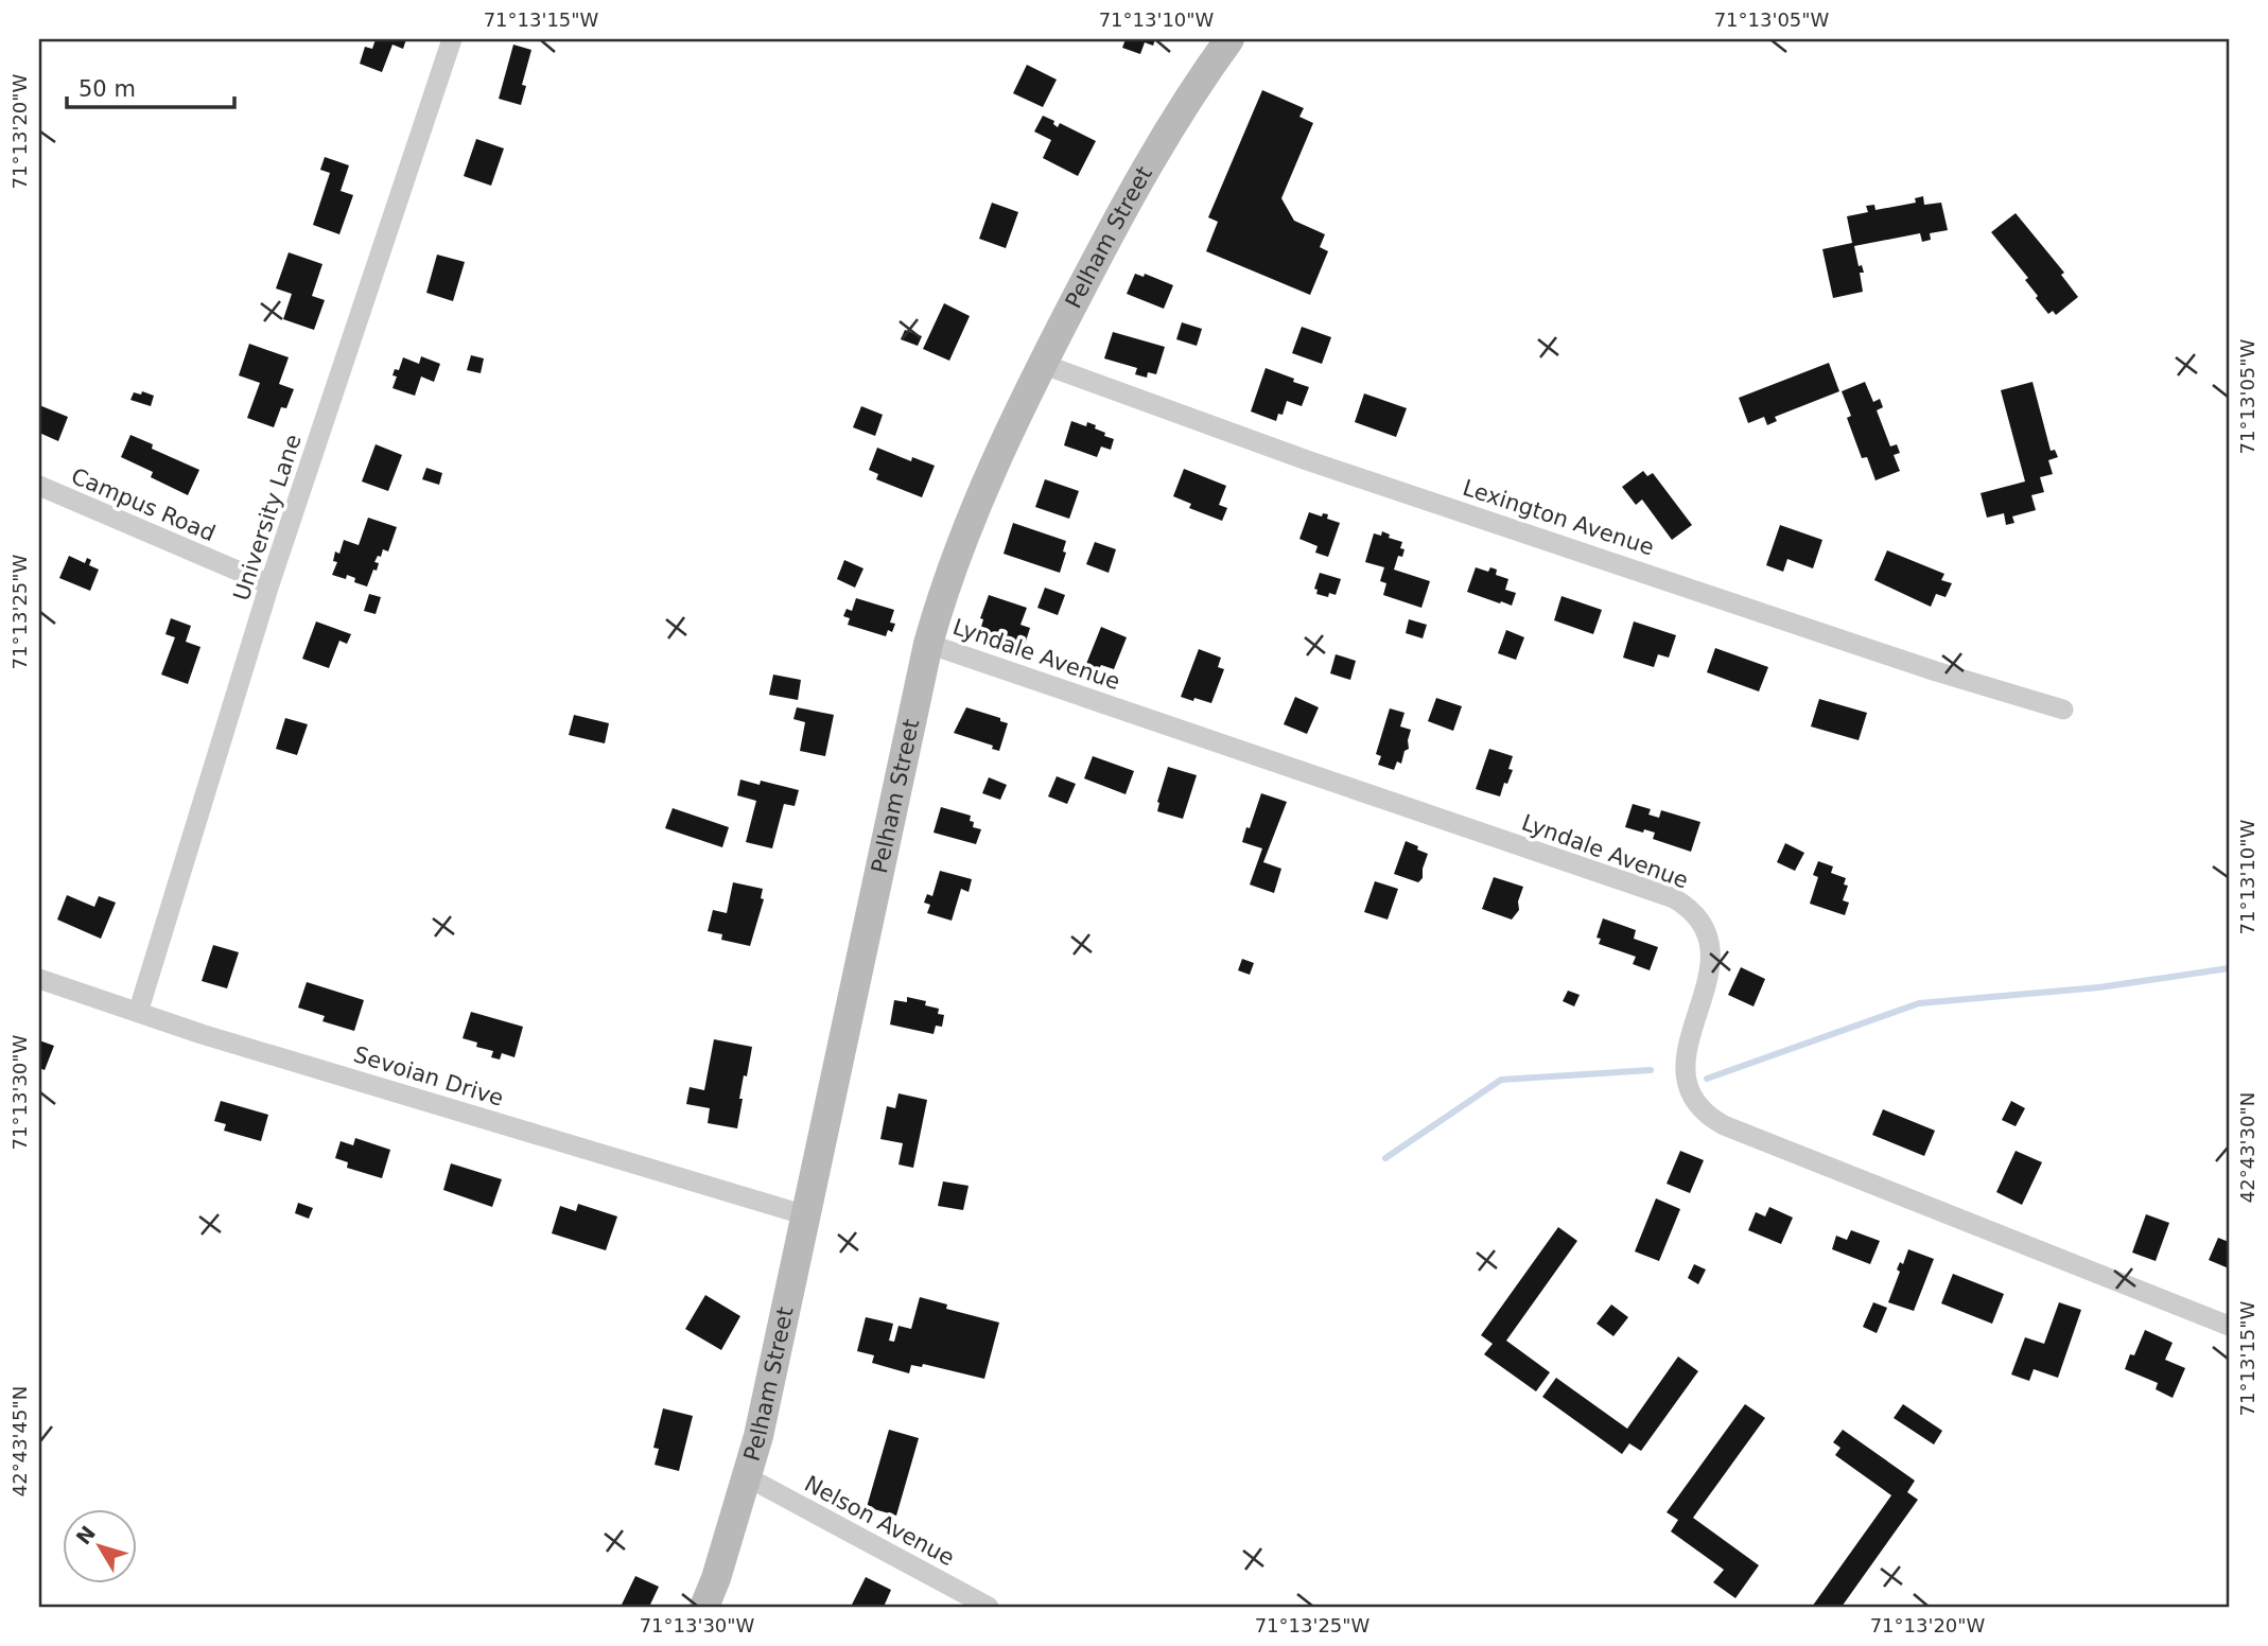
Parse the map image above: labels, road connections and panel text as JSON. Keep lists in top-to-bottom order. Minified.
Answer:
{"streets":{"street":["Pelham Street","Campus Road","University Lane","Lexington Avenue","Lyndale Avenue","Sevoian Drive","Nelson Avenue"]},"crossings":[["Pelham Street","Lexington Avenue"],["Pelham Street","Lyndale Avenue"],["Pelham Street","Sevoian Drive"],["Pelham Street","Nelson Avenue"],["Campus Road","University Lane"],["University Lane","Sevoian Drive"]],"scale_bar":"50 m","north":"top left","coordinates":["71°13'15\"W","71°13'10\"W","71°13'05\"W","71°13'20\"W","71°13'25\"W","71°13'30\"W","42°43'30\"N","42°43'45\"N"]}
